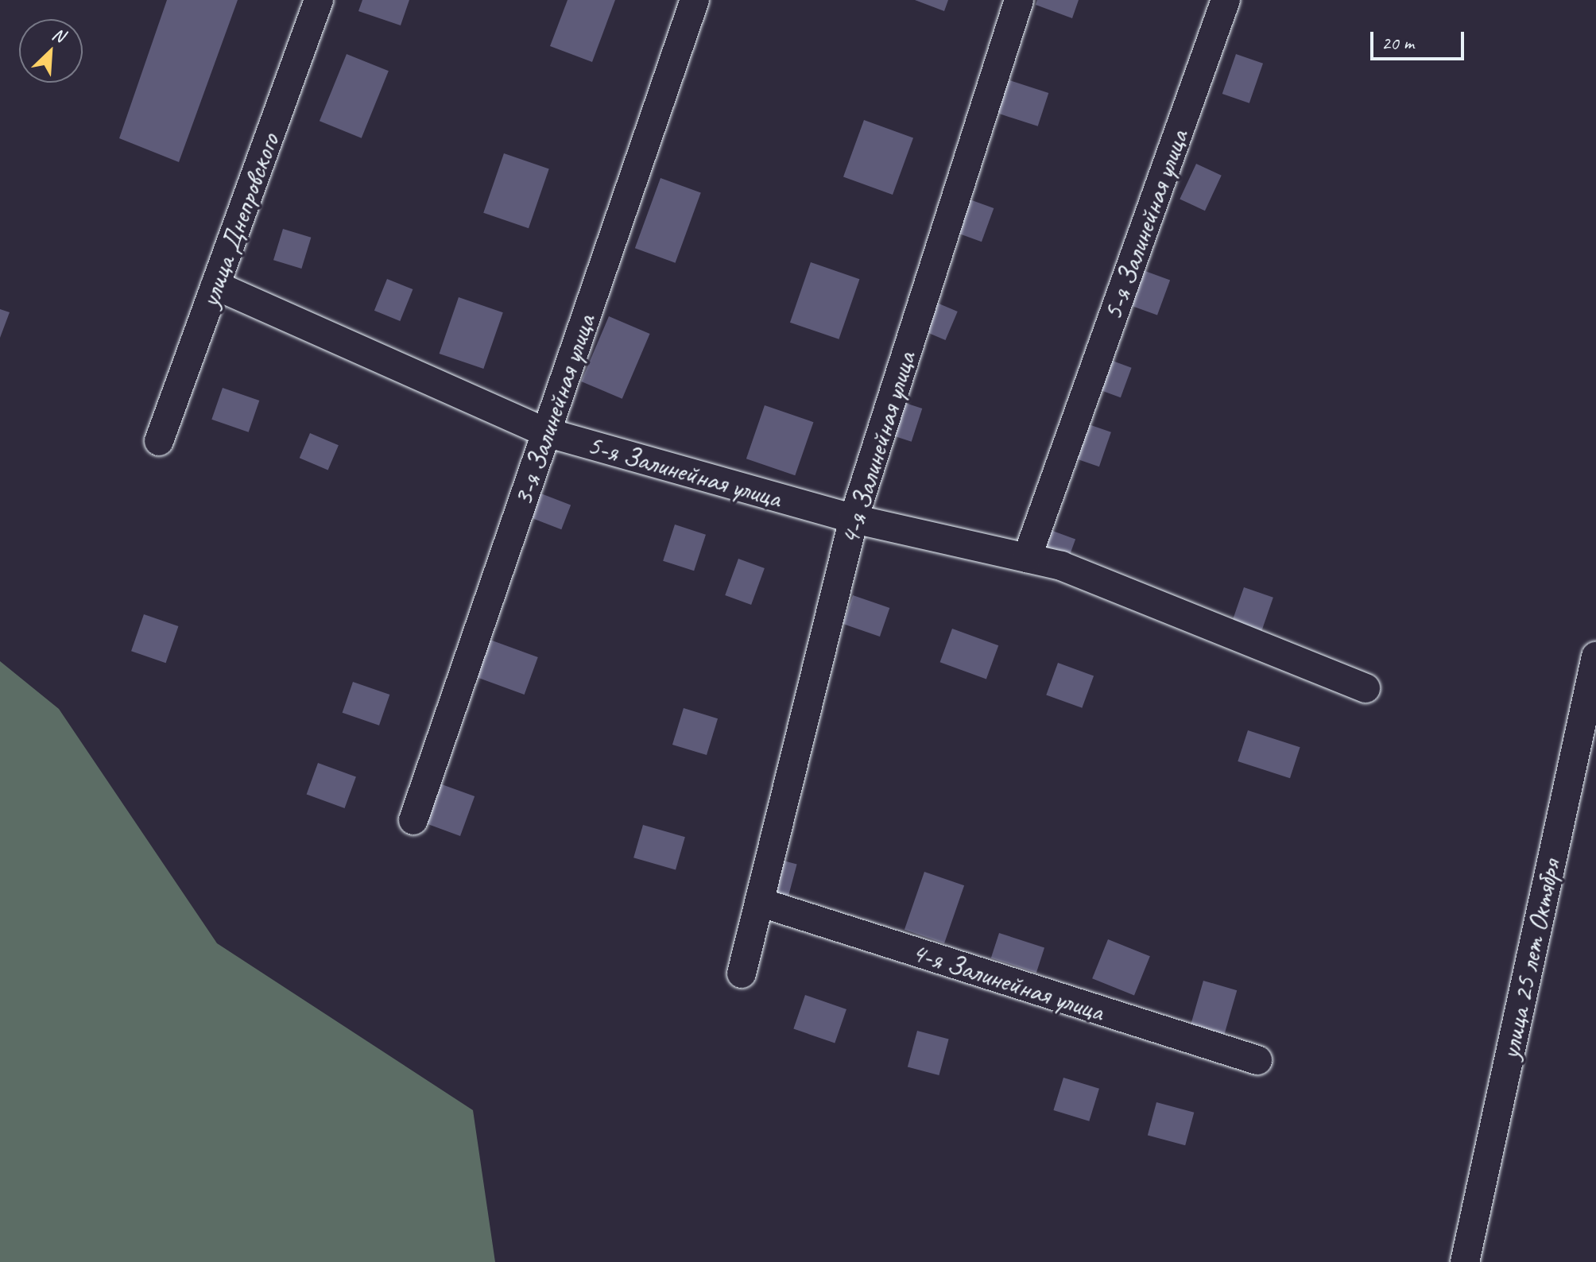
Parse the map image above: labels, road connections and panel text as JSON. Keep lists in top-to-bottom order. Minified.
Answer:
{"streets":{"street":["улица Днепровского","5-я Залинейная улица","3-я Залинейная улица","4-я Залинейная улица","улица 25 лет Октября"]},"crossings":[["улица Днепровского","5-я Залинейная улица"],["5-я Залинейная улица","3-я Залинейная улица"],["5-я Залинейная улица","4-я Залинейная улица"]],"scale_bar":"20 m","north":"top right"}
